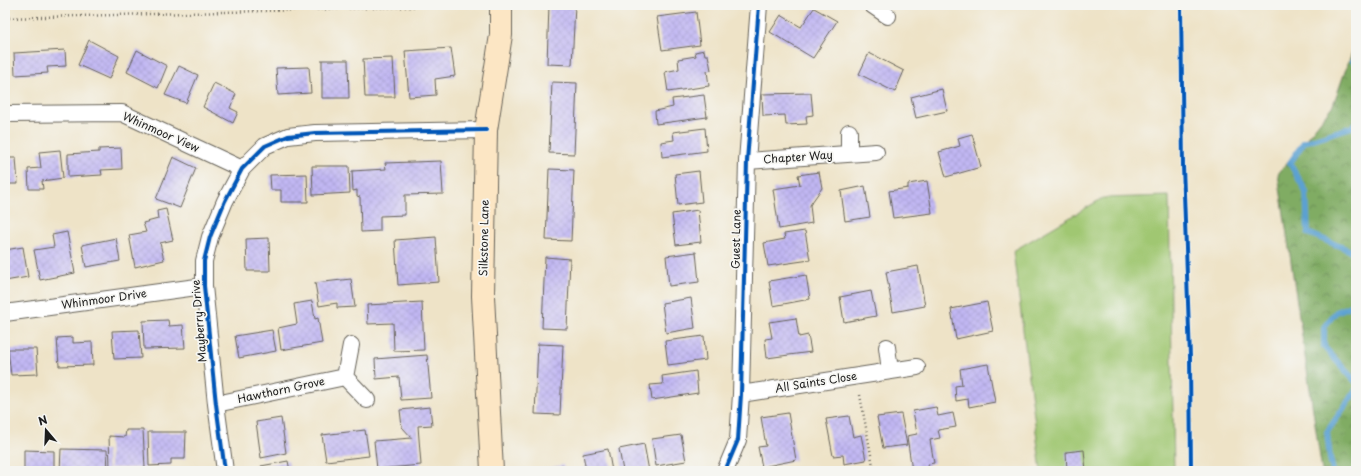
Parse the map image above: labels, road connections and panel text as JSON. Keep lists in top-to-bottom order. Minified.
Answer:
{"streets":{"street":["Whinmoor View","Chapter Way","Silkstone Lane","Guest Lane","Whinmoor Drive","Mayberry Drive","All Saints Close","Hawthorn Grove"]},"crossings":[["Whinmoor View","Mayberry Drive"],["Chapter Way","Guest Lane"],["Silkstone Lane","Mayberry Drive"],["Guest Lane","All Saints Close"],["Whinmoor Drive","Mayberry Drive"],["Mayberry Drive","Hawthorn Grove"]],"north":"top"}
